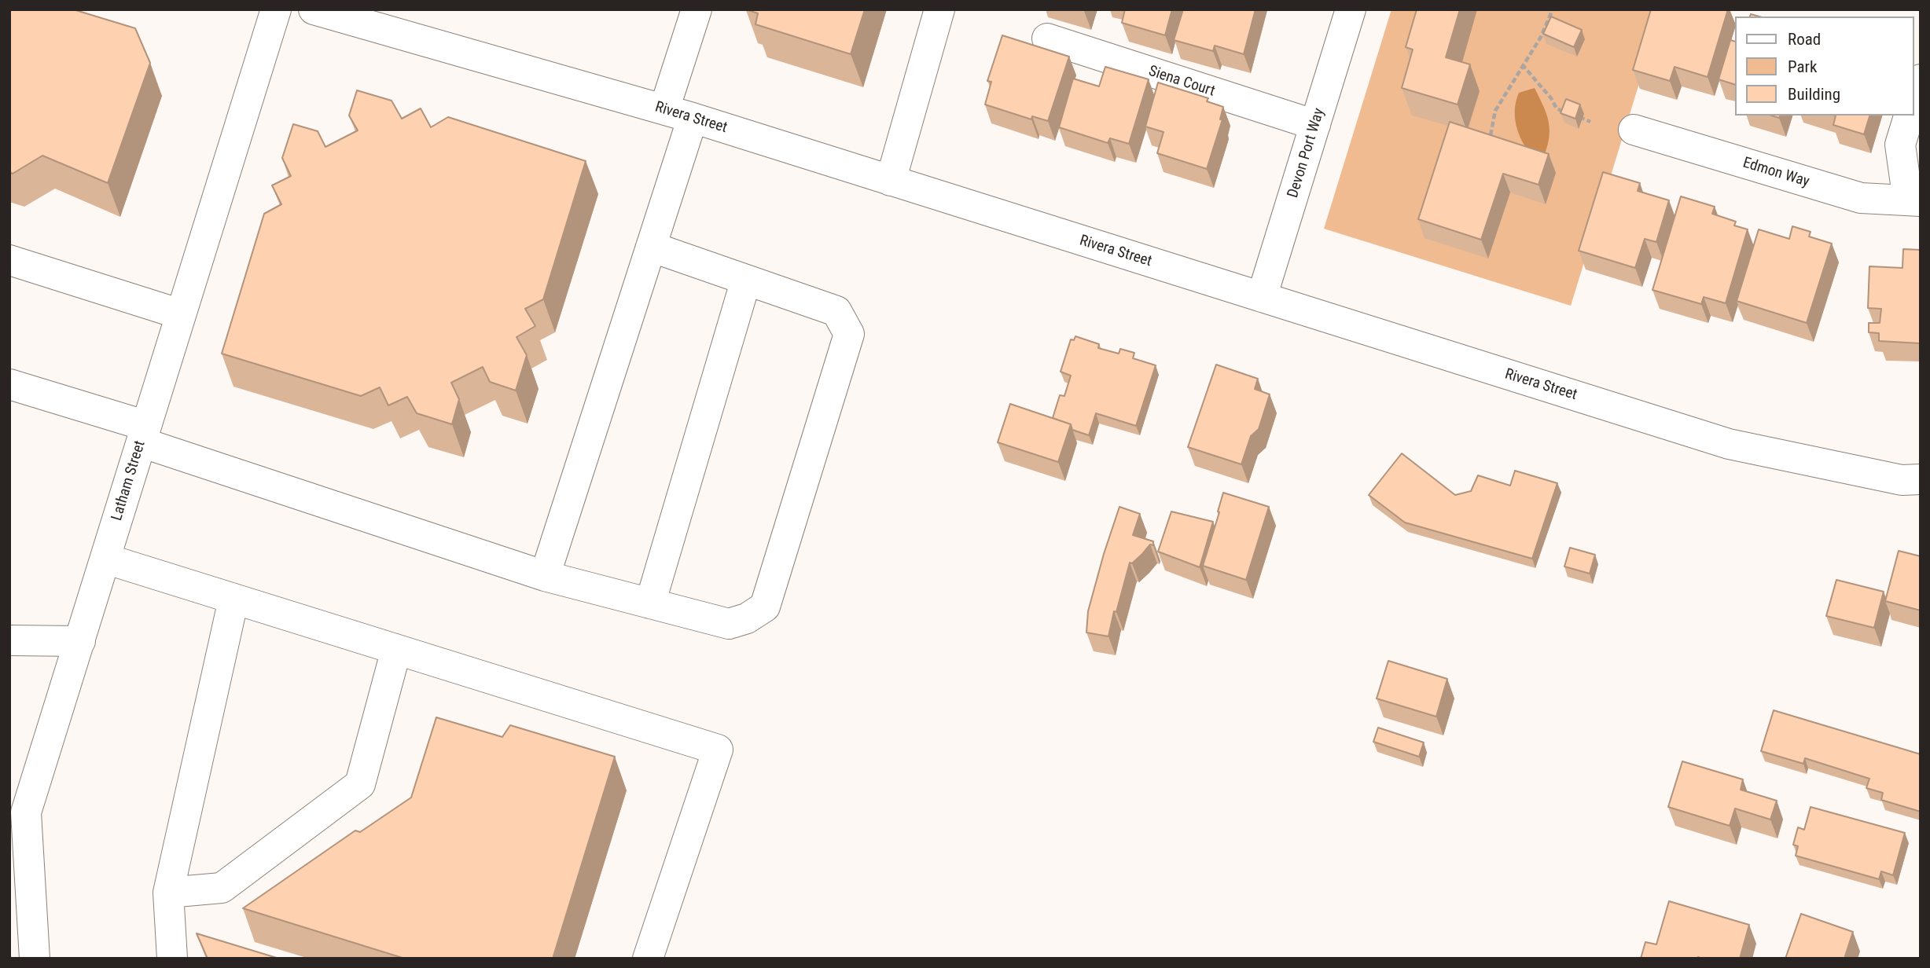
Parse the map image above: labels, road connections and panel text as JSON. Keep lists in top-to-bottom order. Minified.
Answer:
{"streets":{"street":["Siena Court","Rivera Street","Devon Port Way","Edmon Way","Latham Street"]},"crossings":[["Siena Court","Devon Port Way"],["Rivera Street","Devon Port Way"]],"legend":["Road","Park","Building"]}
